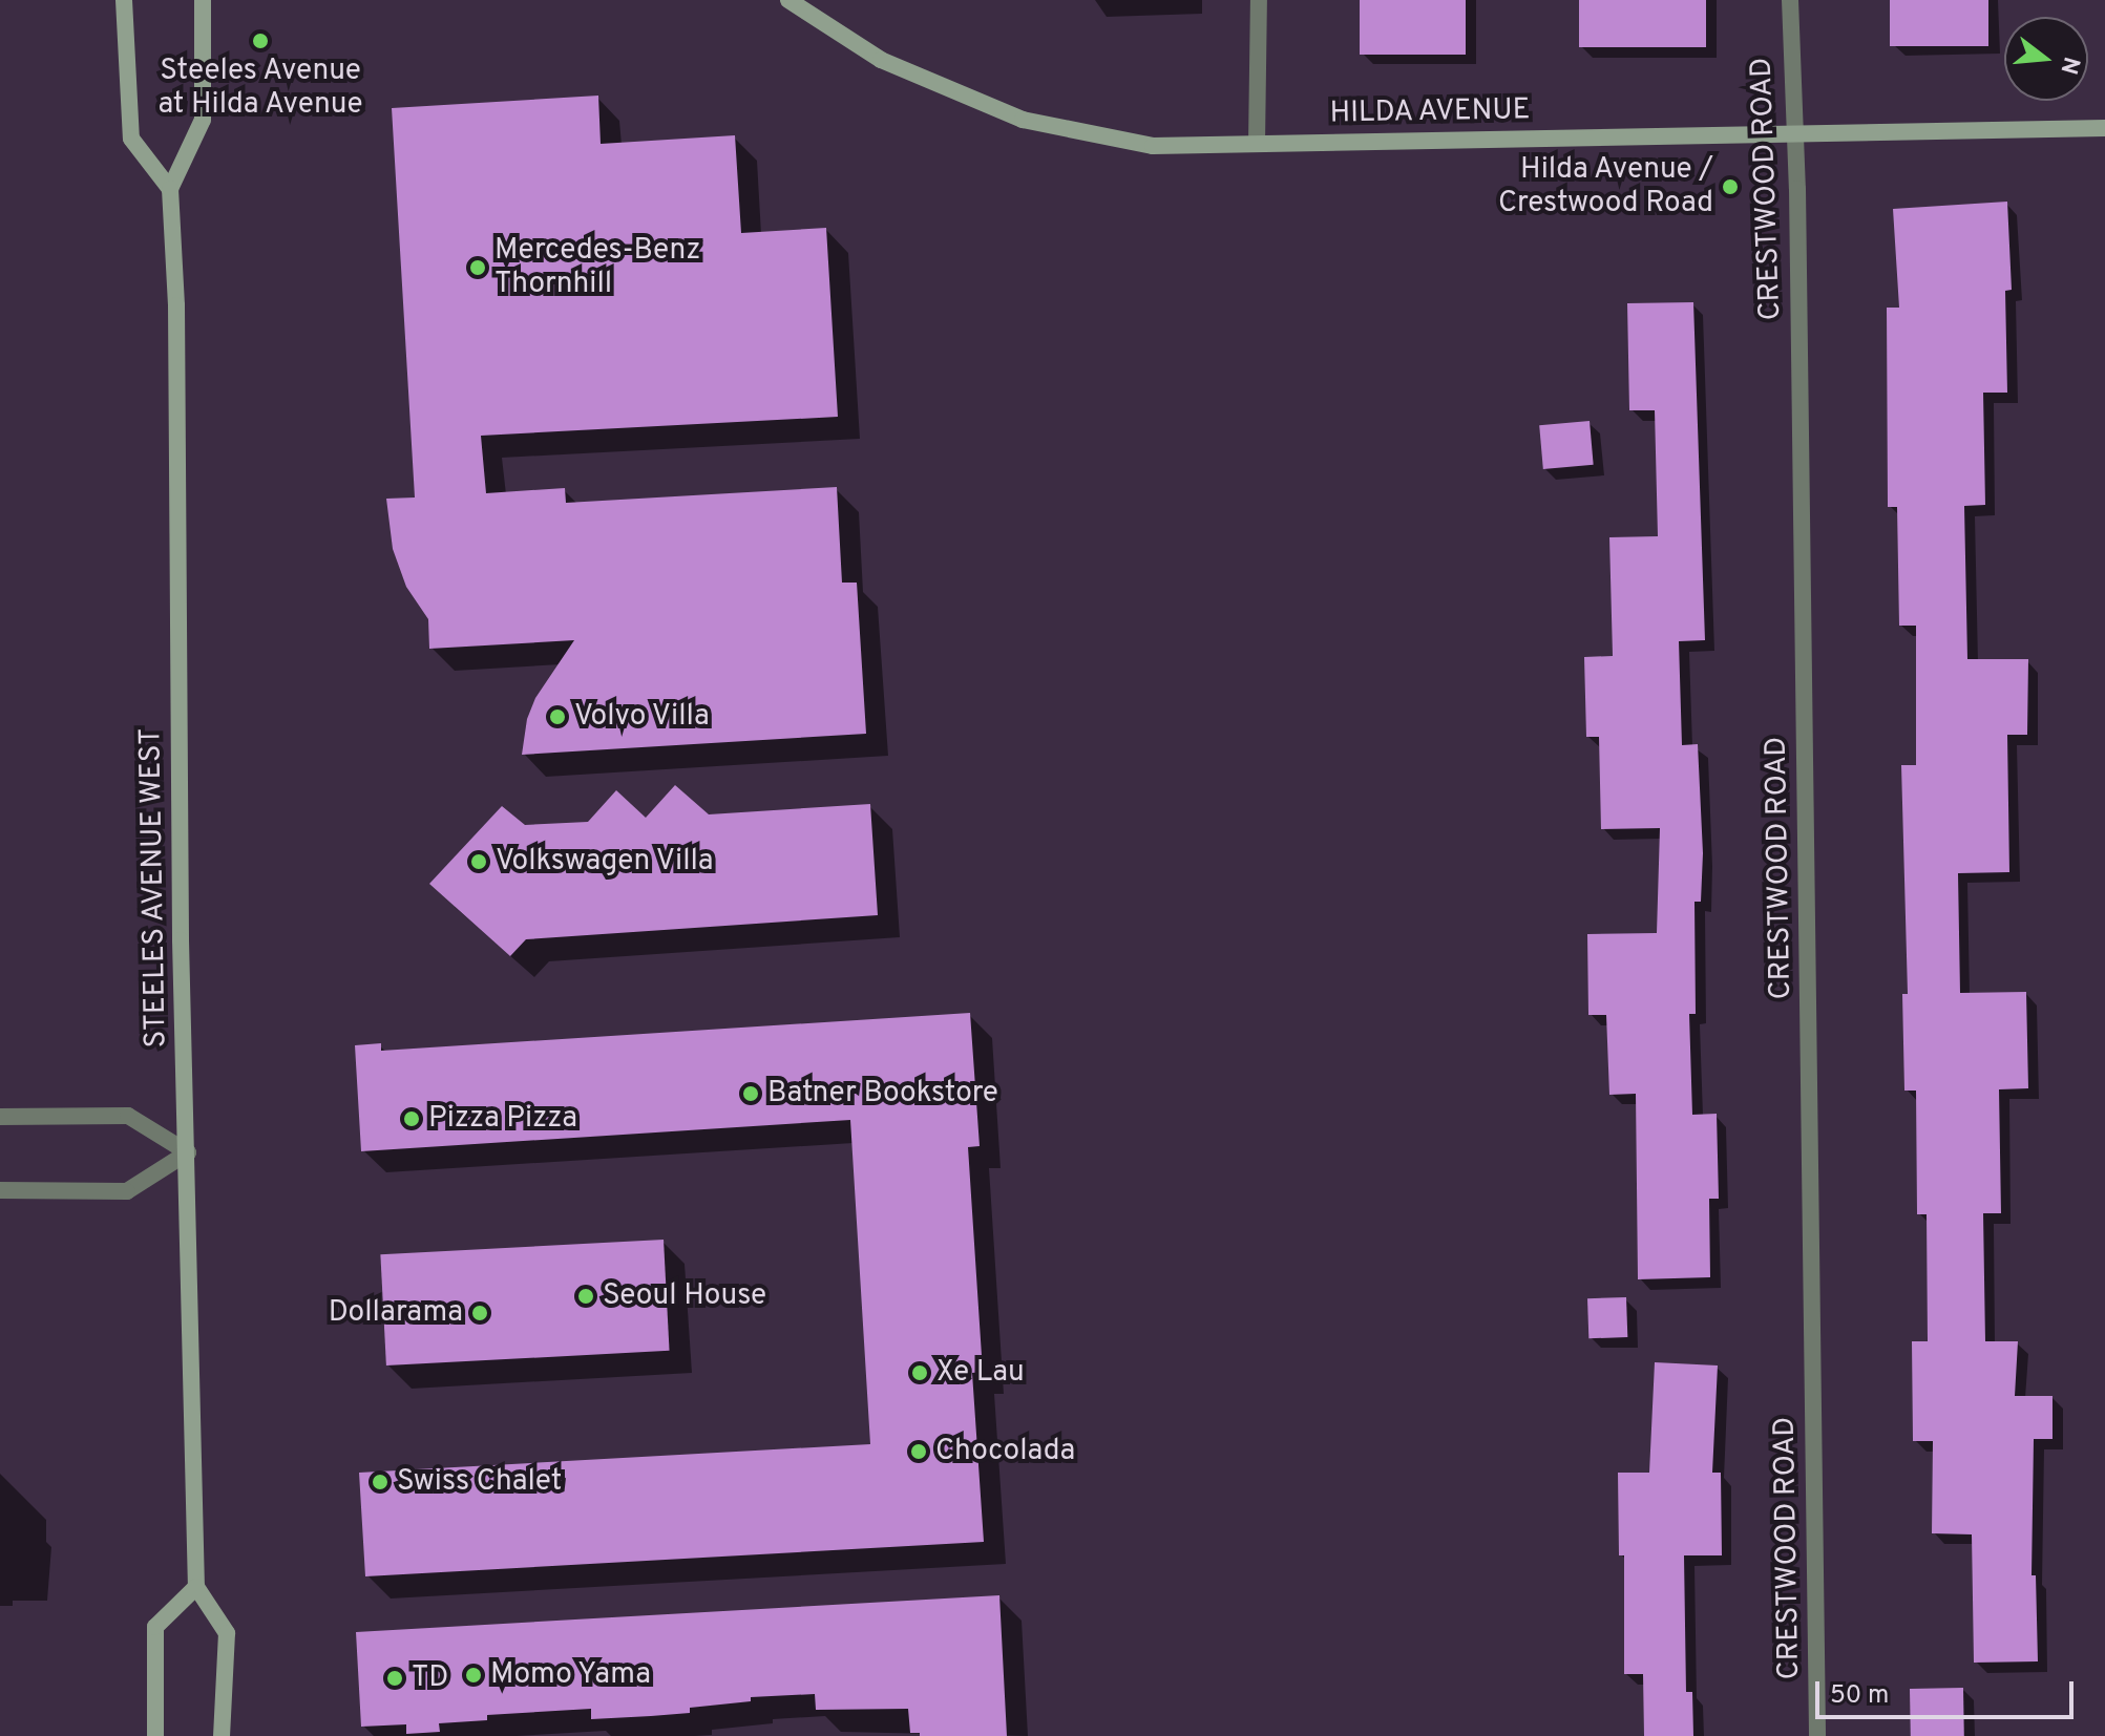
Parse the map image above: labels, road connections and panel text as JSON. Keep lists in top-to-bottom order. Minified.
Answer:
{"streets":{"main road":["HILDA AVENUE","STEELES AVENUE WEST"],"street":["CRESTWOOD ROAD"]},"crossings":[["HILDA AVENUE","CRESTWOOD ROAD"]],"places":["Steeles Avenue at Hilda Avenue","Hilda Avenue / Crestwood Road","Mercedes-Benz Thornhill","Volvo Villa","Volkswagen Villa","Batner Bookstore","Pizza Pizza","Seoul House","Dollarama","Xe Lau","Chocolada","Swiss Chalet","Momo Yama","TD"],"scale_bar":"50 m","north":"right"}
